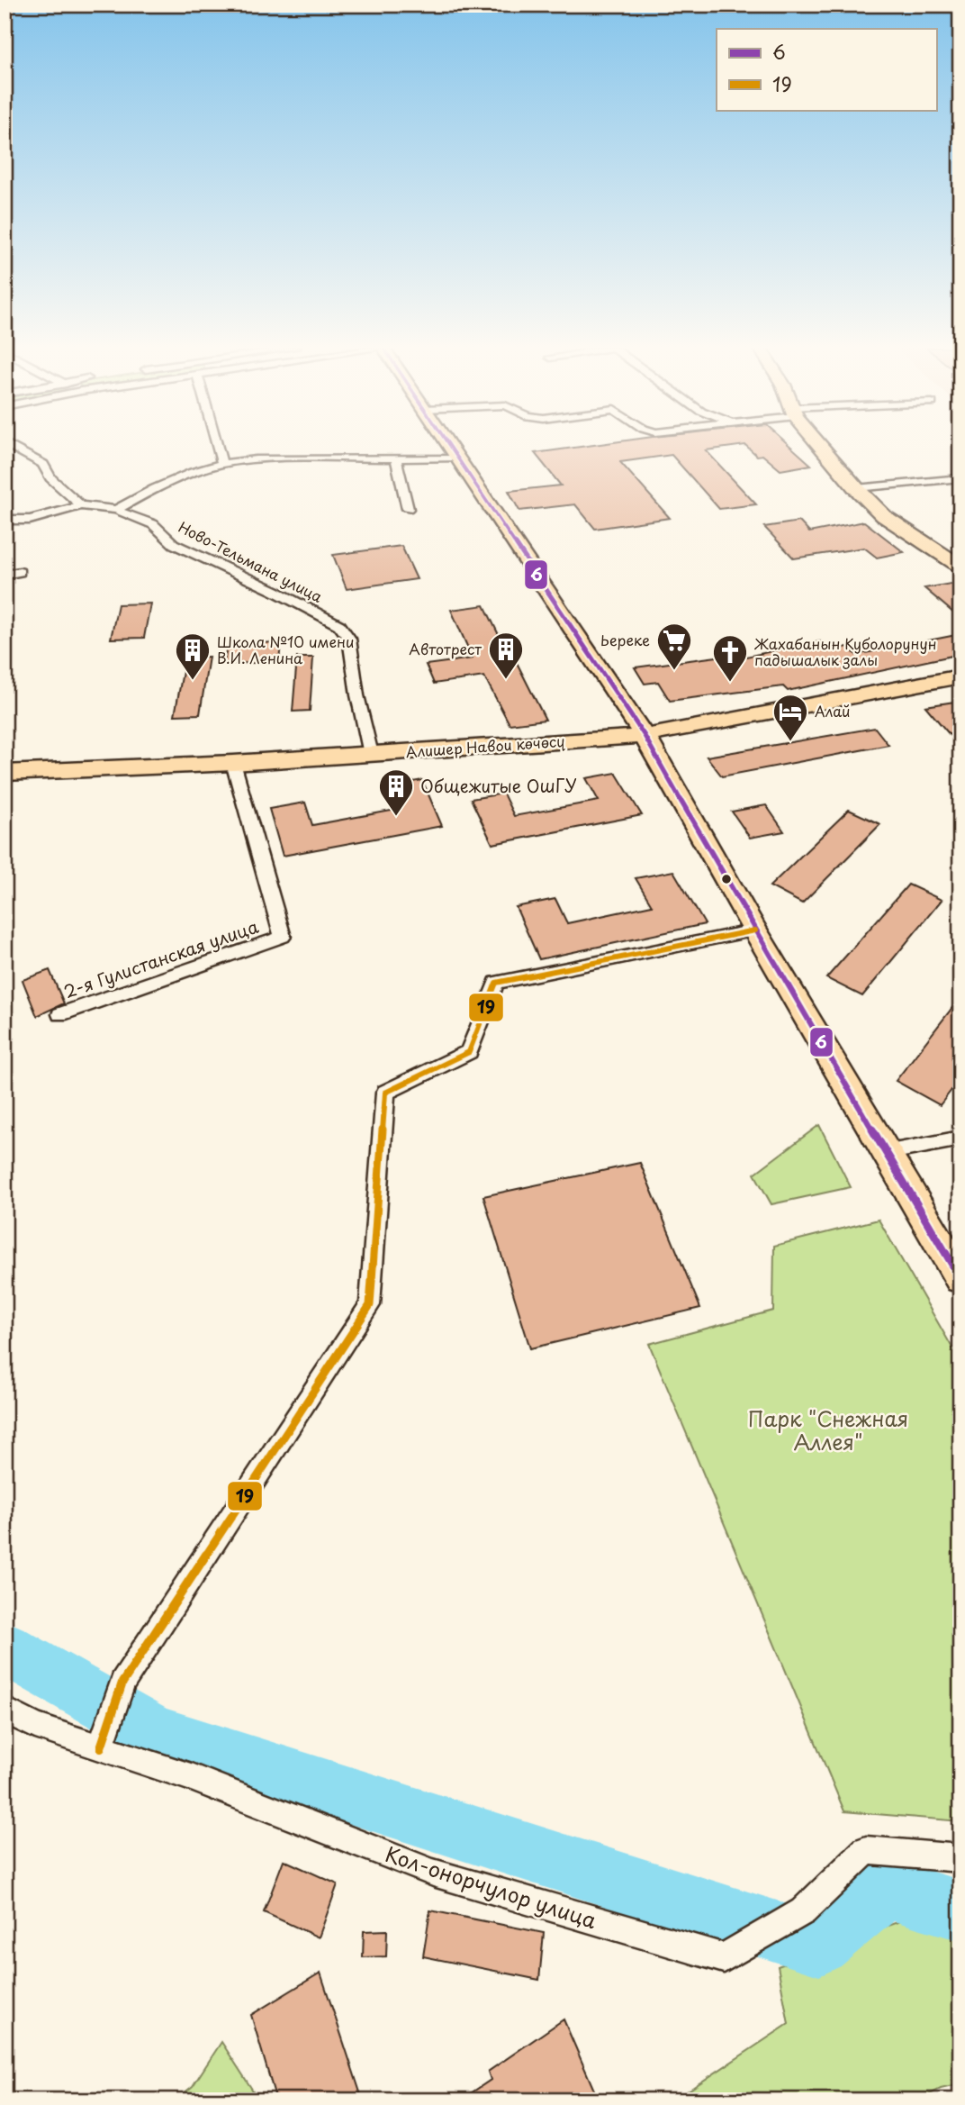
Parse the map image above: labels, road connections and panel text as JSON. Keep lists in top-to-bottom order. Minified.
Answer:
{"streets":{"main road":["Алишер Навои көчөсү"],"street":["Ново-Тельмана улица","2-я Гулистанская улица","Кол-онорчулор улица"]},"crossings":[["Ново-Тельмана улица","Алишер Навои көчөсү"],["Алишер Навои көчөсү","2-я Гулистанская улица"]],"parks":["Парк \"Снежная Аллея\""],"places":{"supermarket":["Ьереке"],"building":["Автотрест","Школа №10 имени В.И. Ленина","Общежитые ОшГУ"],"church":["Жахабанын Куболорунун падышалык залы"],"hotel":["Алай"]},"lines":["transit line 6","transit line 19"],"legend":["6","19"]}
